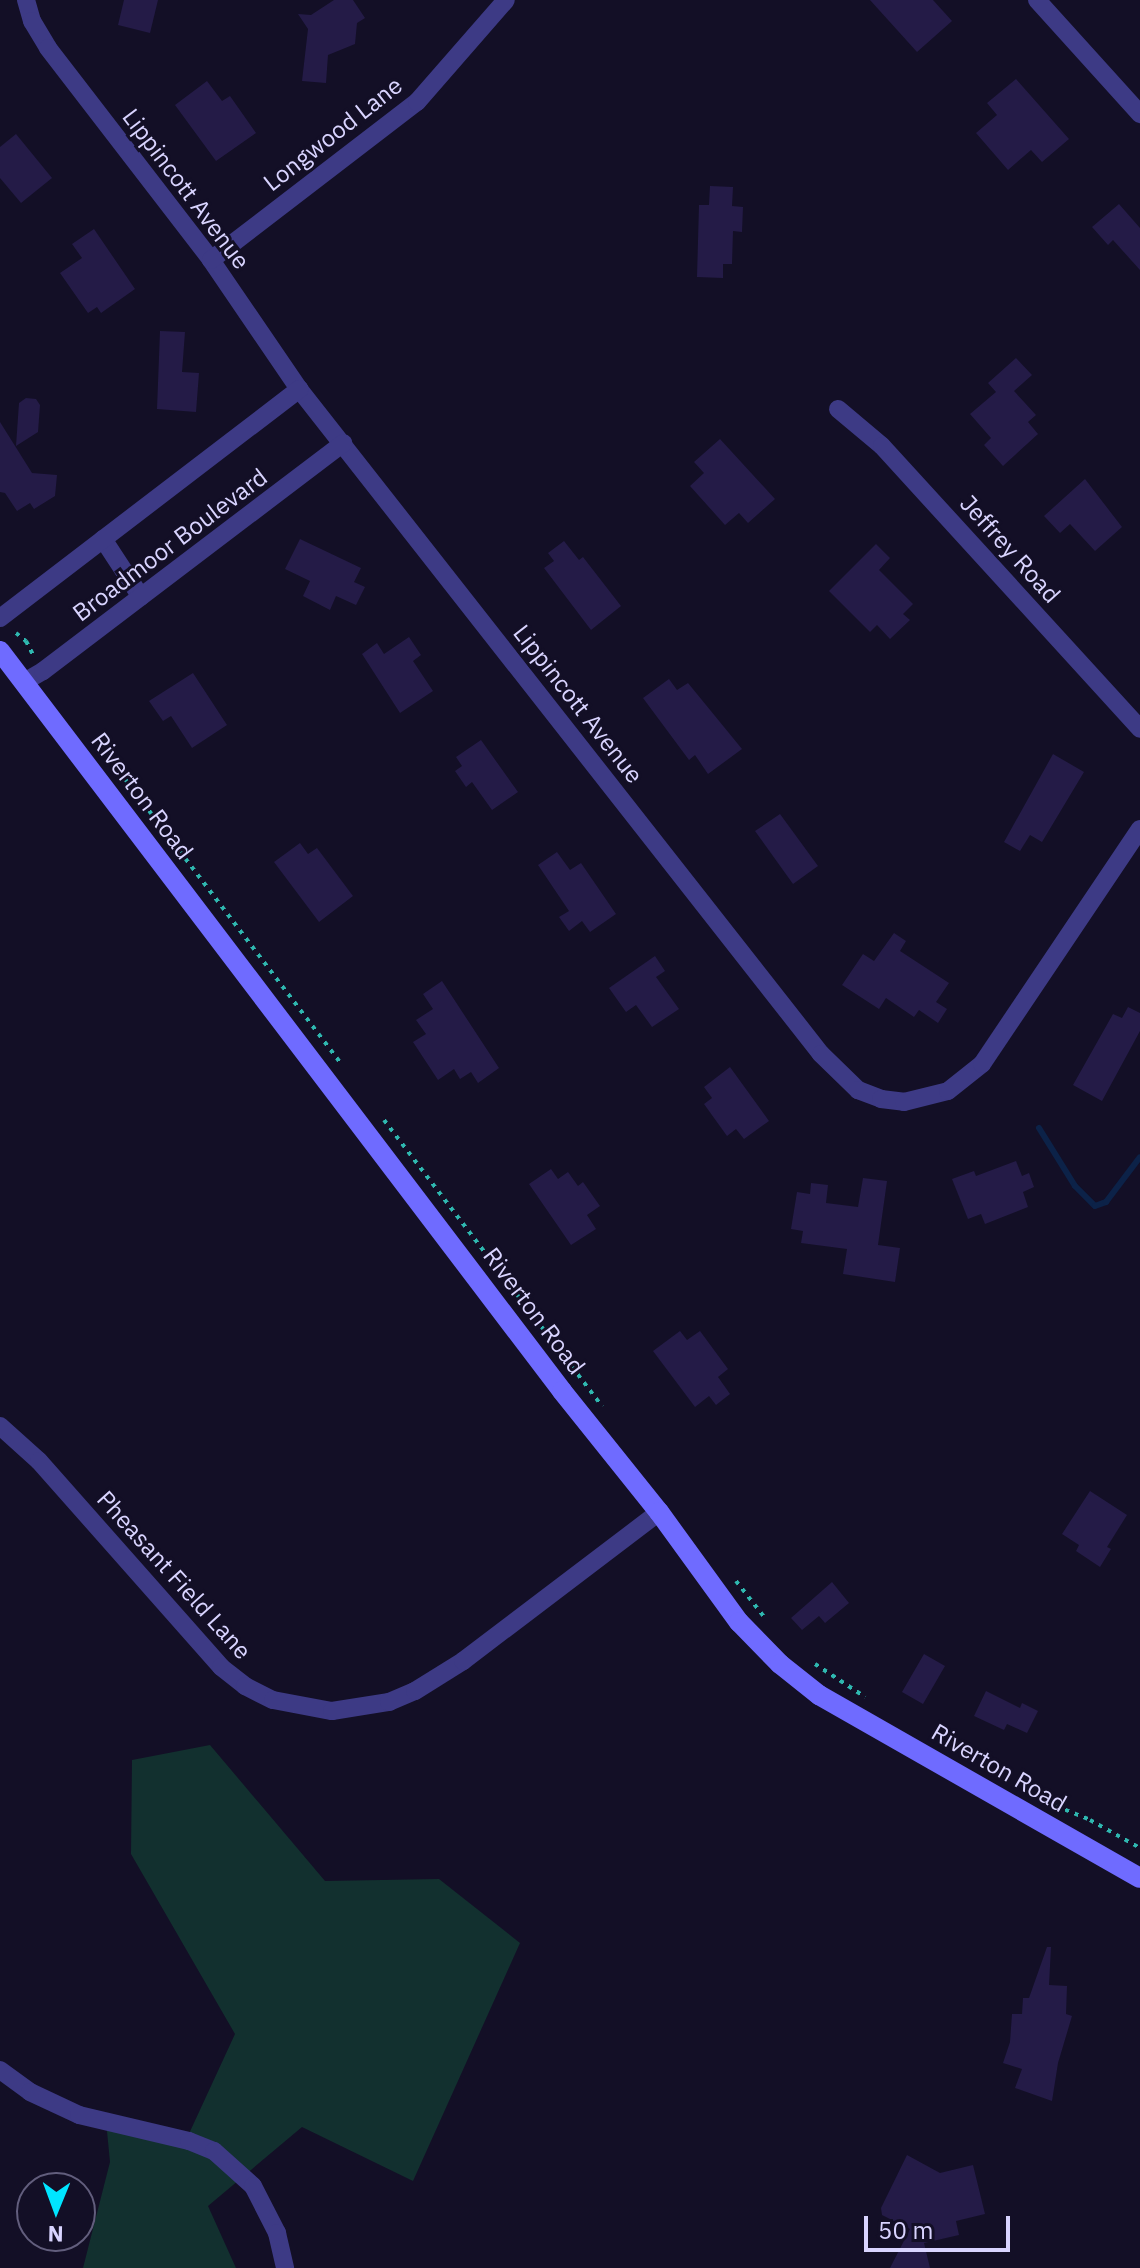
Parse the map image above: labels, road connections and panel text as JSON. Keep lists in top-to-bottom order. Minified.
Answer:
{"streets":{"main road":["Riverton Road"],"street":["Longwood Lane","Lippincott Avenue","Broadmoor Boulevard","Jeffrey Road","Pheasant Field Lane"]},"crossings":[["Longwood Lane","Lippincott Avenue"],["Lippincott Avenue","Broadmoor Boulevard"],["Broadmoor Boulevard","Riverton Road"],["Riverton Road","Pheasant Field Lane"]],"scale_bar":"50 m","north":"bottom"}
